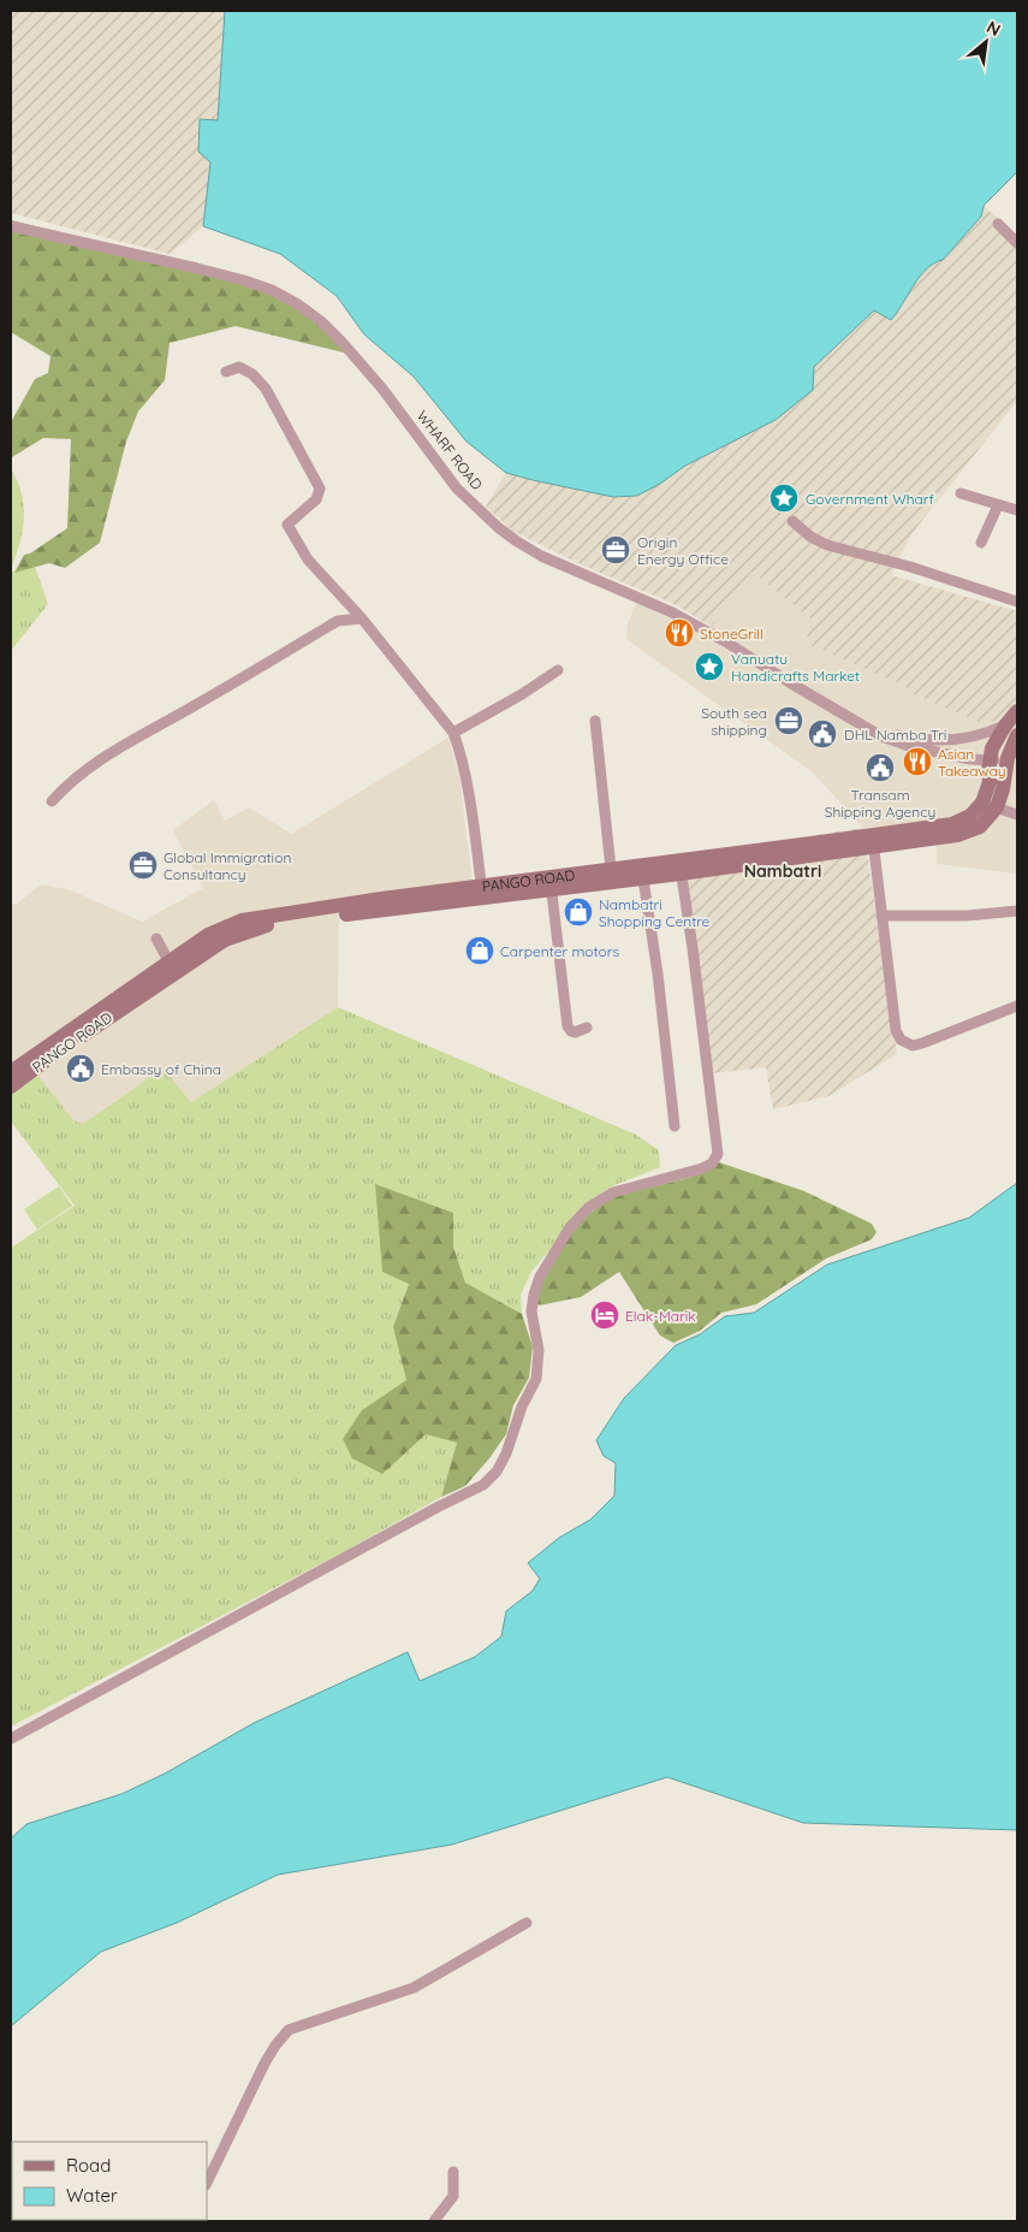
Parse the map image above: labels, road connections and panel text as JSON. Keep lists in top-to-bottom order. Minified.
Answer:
{"streets":{"street":["WHARF ROAD","PANGO ROAD"]},"districts":["Nambatri"],"places":{"place":["Government Wharf","Vanuatu Handicrafts Market"],"office":["Origin Energy Office","South sea shipping","Global Immigration Consultancy"],"restaurant":["StoneGrill","Asian Takeaway"],"public building":["DHL Namba Tri","Transam Shipping Agency","Embassy of China"],"shop":["Nambatri Shopping Centre","Carpenter motors"],"hotel":["Elak-Marik"]},"legend":["Road","Water"],"north":"top right"}
